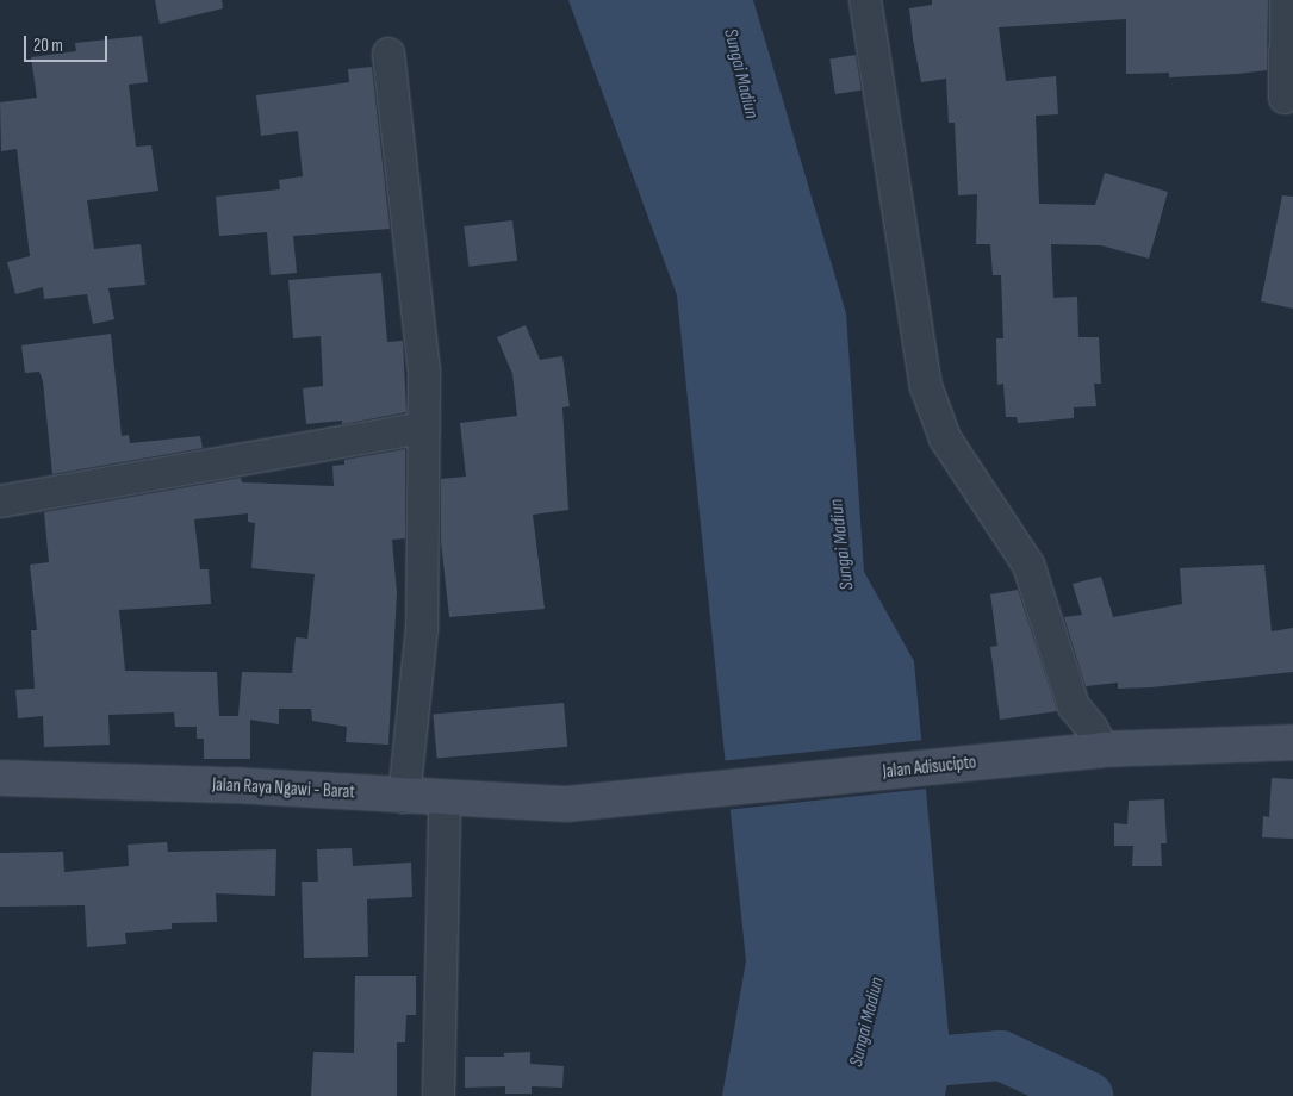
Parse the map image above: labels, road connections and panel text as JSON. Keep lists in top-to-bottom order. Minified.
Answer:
{"streets":{"main road":["Jalan Adisucipto","Jalan Raya Ngawi - Barat"]},"crossings":[["Jalan Adisucipto","Jalan Raya Ngawi - Barat"]],"water":["Sungai Madiun"],"scale_bar":"20 m"}
